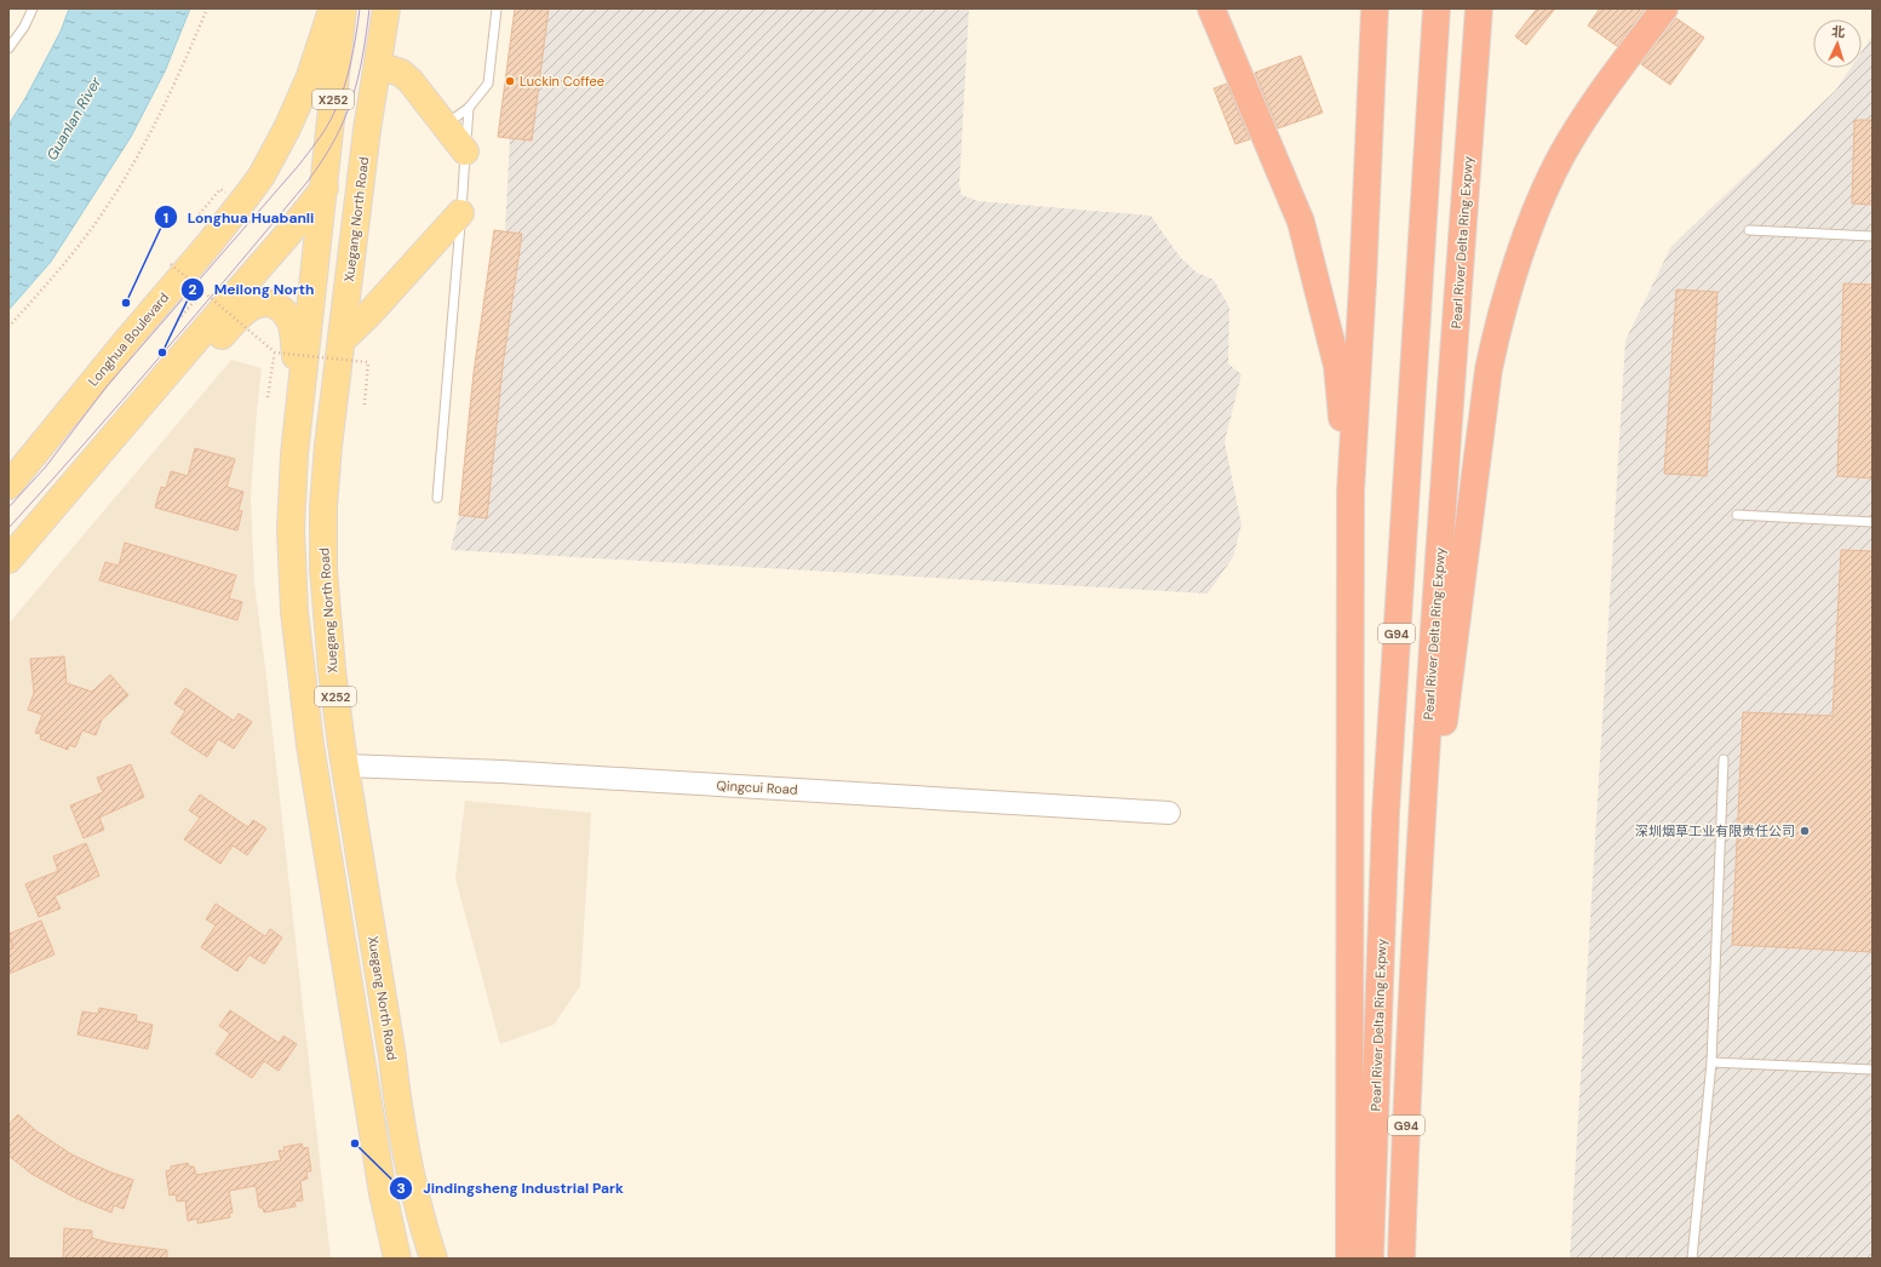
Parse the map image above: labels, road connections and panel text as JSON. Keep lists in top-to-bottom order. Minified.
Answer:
{"streets":{"highway":["Pearl River Delta Ring Expwy","G94"],"main road":["X252","Xuegang North Road","Longhua Boulevard"],"street":["Qingcui Road"]},"crossings":[["X252","Xuegang North Road"],["Xuegang North Road","Qingcui Road"]],"water":["Guanlan River"],"places":["Luckin Coffee","Longhua Huabanli","Meilong North","深圳烟草工业有限责任公司","Jindingsheng Industrial Park"],"north":"top"}
